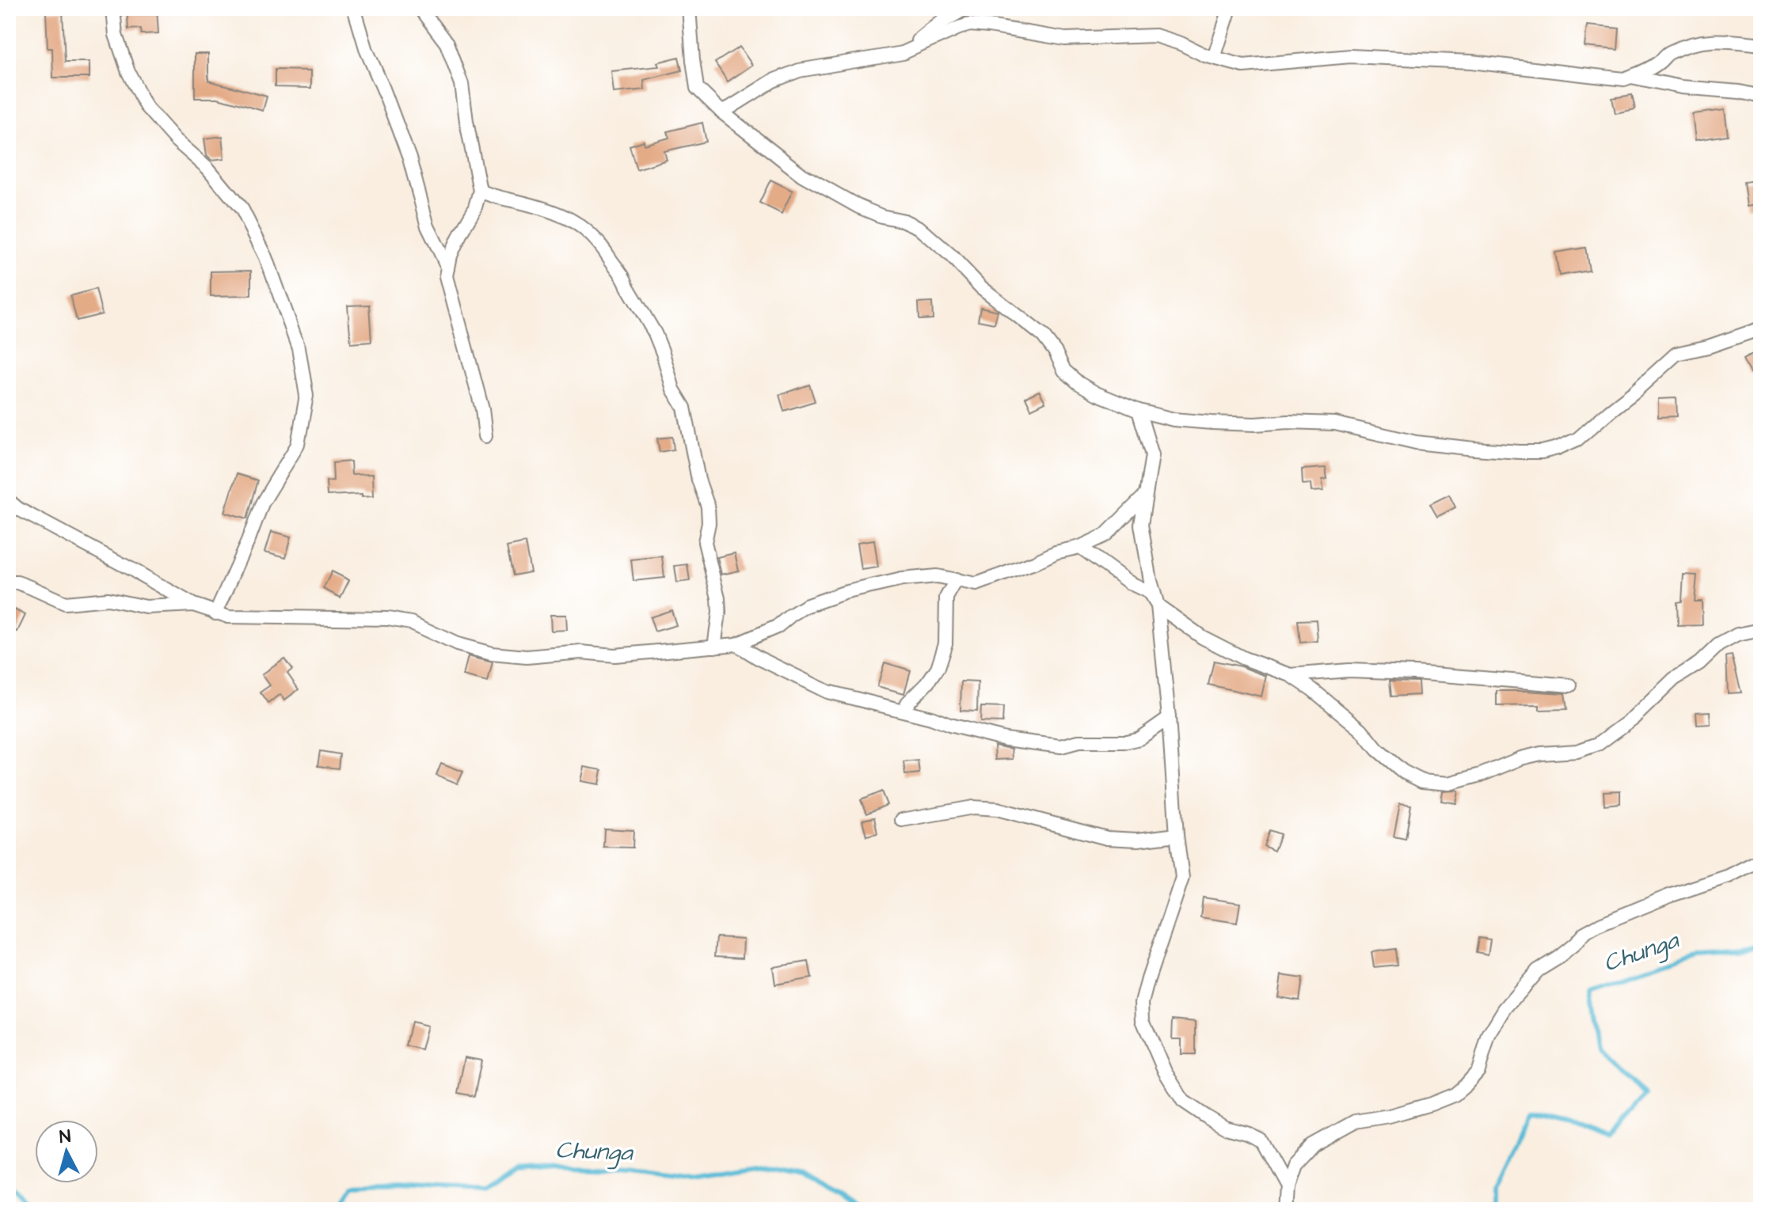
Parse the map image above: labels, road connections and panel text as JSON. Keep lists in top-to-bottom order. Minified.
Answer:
{"water":["Chunga"],"north":"top"}
